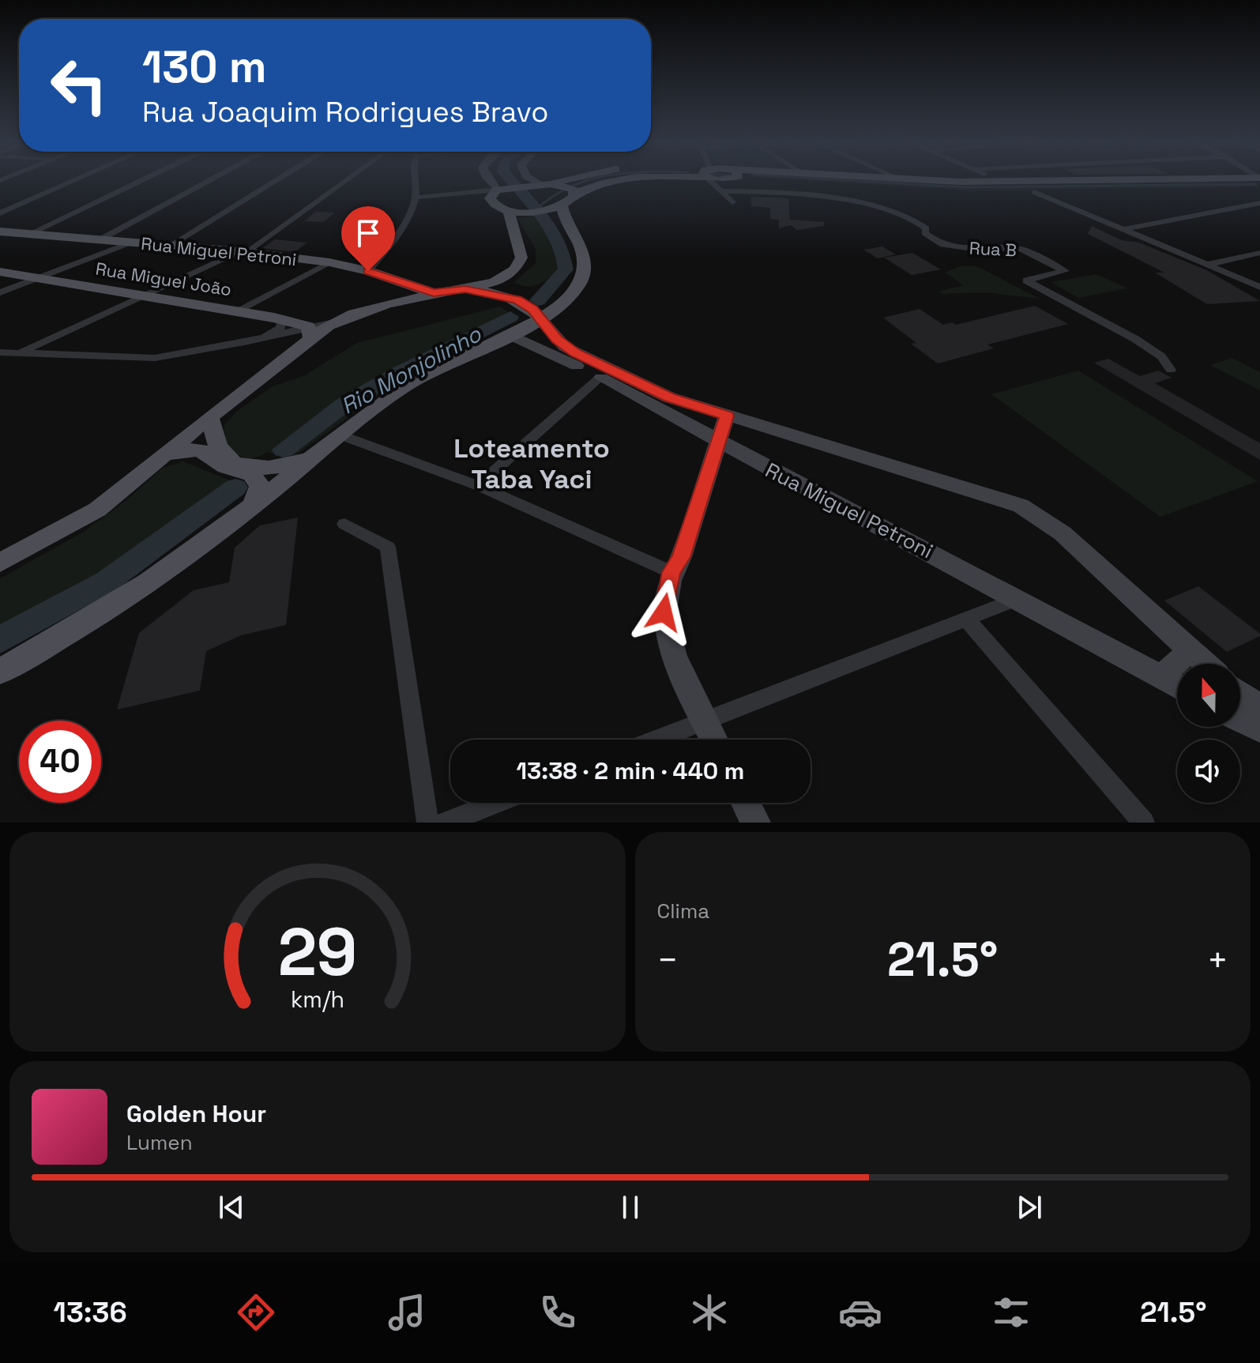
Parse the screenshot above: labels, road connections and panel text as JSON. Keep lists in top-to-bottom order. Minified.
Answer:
{"streets":{"main road":["Rua Miguel Petroni","Rua Miguel João"],"street":["Rua B"]},"districts":["Loteamento Taba Yaci"],"water":["Rio Monjolinho"],"north":"top","page":{"turn":["130 m","Rua Joaquim Rodrigues Bravo"],"limit":"40","trip":"13:38 · 2 min · 440 m","tile":"Clima","heat":["−","21.5°","+"],"song":["Golden Hour","Lumen"],"tabs":["13:36","21.5°"],"gauge":["29","km/h"]}}
